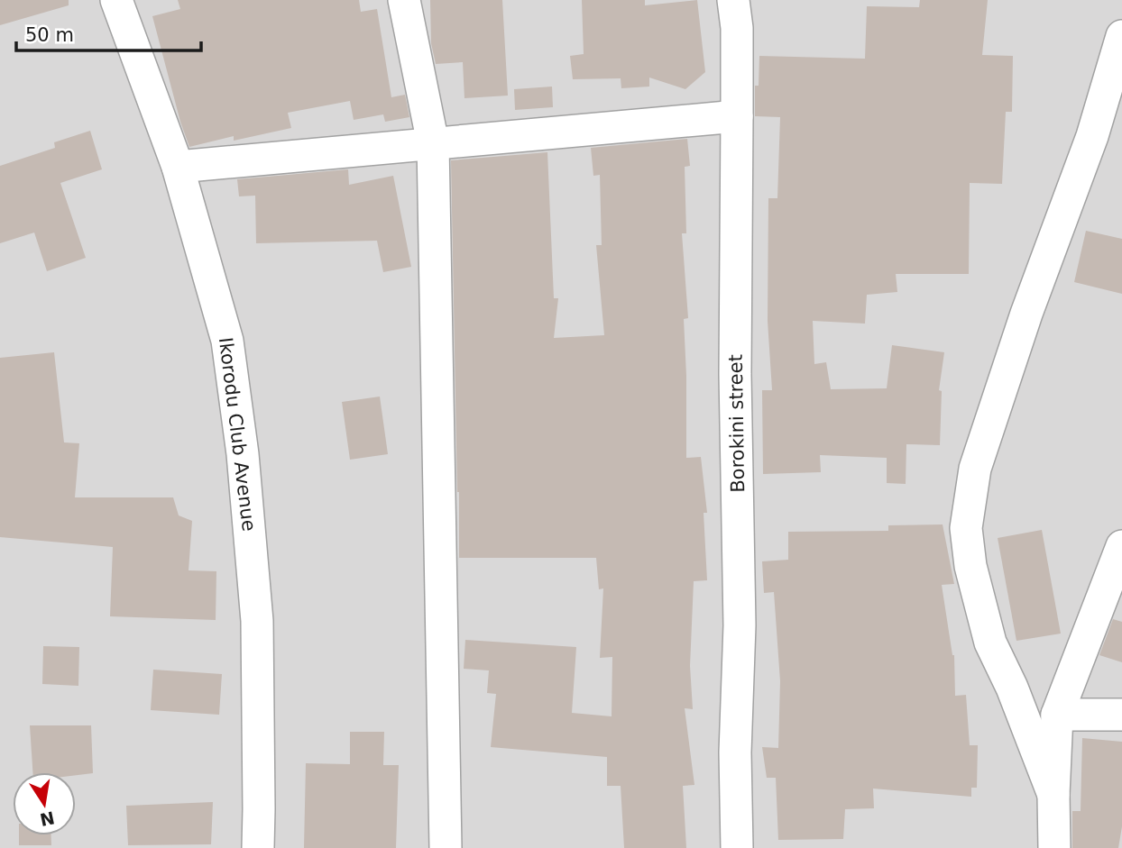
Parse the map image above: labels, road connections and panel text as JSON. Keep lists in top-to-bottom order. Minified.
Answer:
{"streets":{"street":["Borokini street","Ikorodu Club Avenue"]},"scale_bar":"50 m","north":"bottom"}
